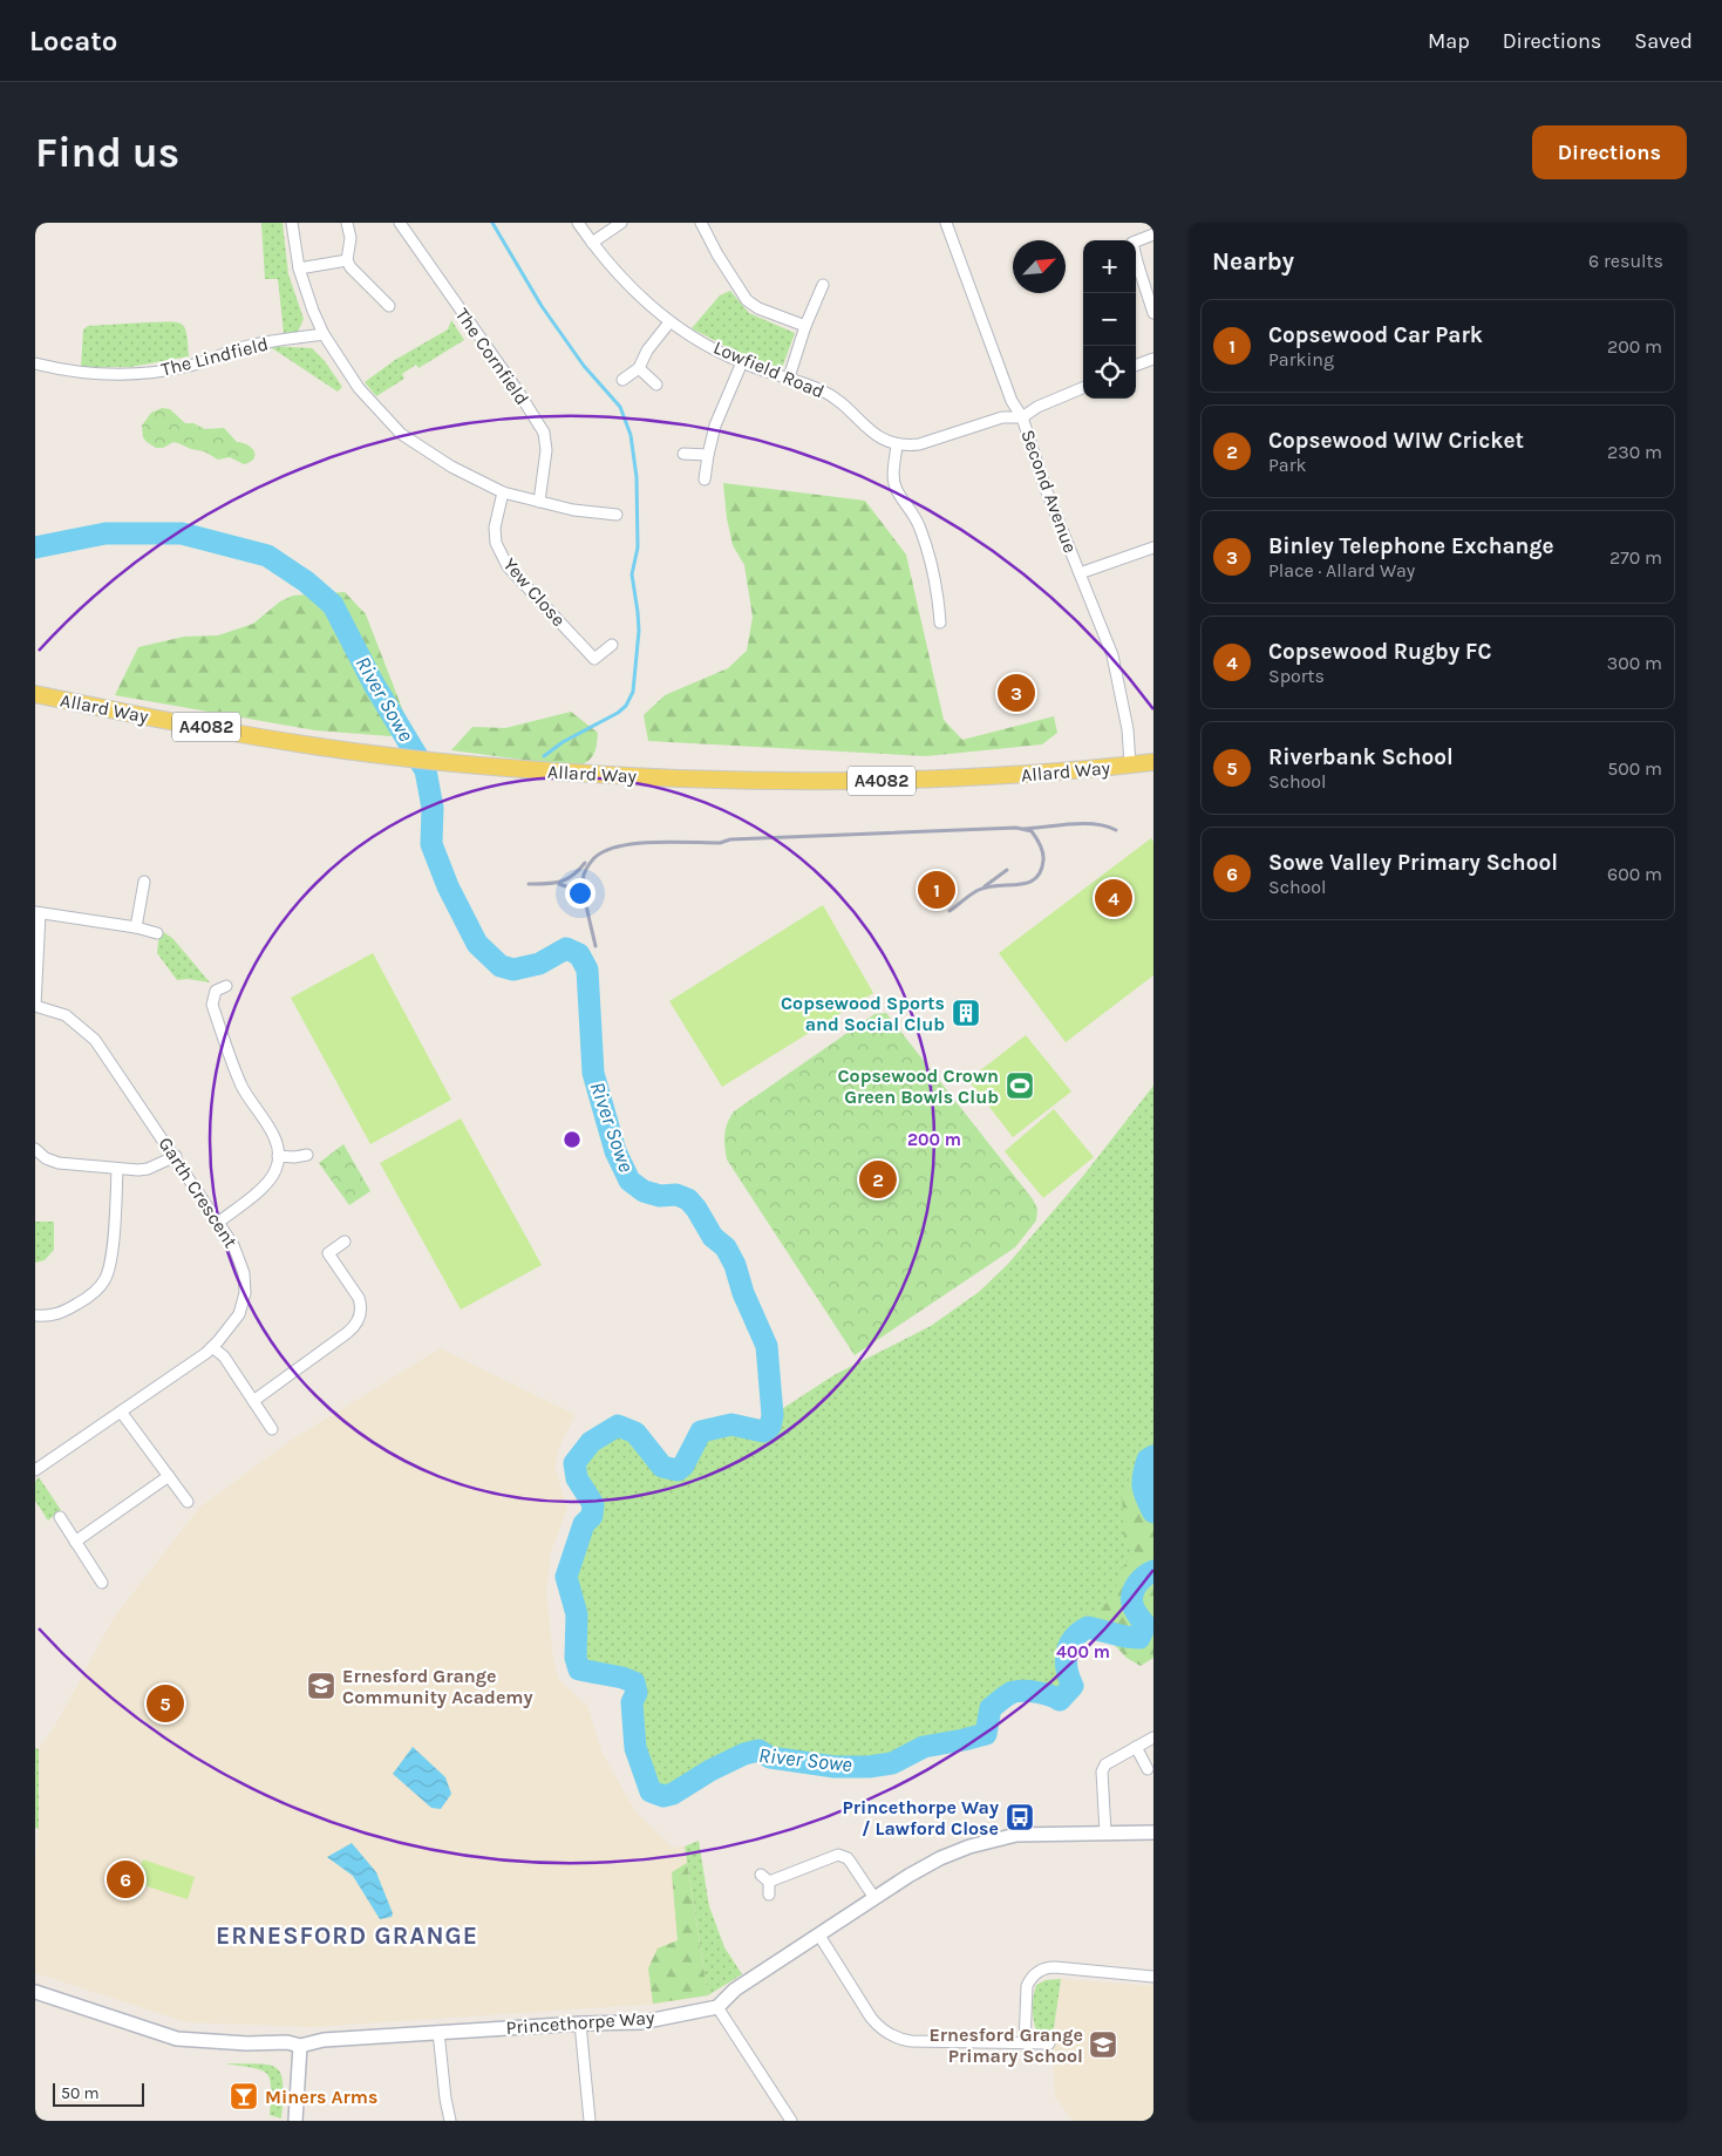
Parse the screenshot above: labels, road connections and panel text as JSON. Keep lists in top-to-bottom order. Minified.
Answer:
{"streets":{"main road":["Allard Way","A4082"],"street":["The Lindfield","The Cornfield","Lowfield Road","Second Avenue","Yew Close","Garth Crescent","Princethorpe Way"]},"crossings":[["Second Avenue","Allard Way"]],"districts":["ERNESFORD GRANGE"],"water":["River Sowe"],"places":{"building":["Copsewood Sports and Social Club"],"sports":["Copsewood Crown Green Bowls Club"],"school or university":["Ernesford Grange Community Academy","Ernesford Grange Primary School"],"bus stop":["Princethorpe Way / Lawford Close"],"bar":["Miners Arms"]},"scale_bar":"50 m","north":"top right","page":{"header":"Locato","nav":["Map","Directions","Saved"],"buttons":"Directions","title":"Find us","heading":["Nearby","6 results"],"map_buttons":["+","−"],"list":[{"mark":"1","name":"Copsewood Car Park","note":"Parking","value":"200 m"},{"mark":"2","name":"Copsewood WIW Cricket","note":"Park","value":"230 m"},{"mark":"3","name":"Binley Telephone Exchange","note":"Place · Allard Way","value":"270 m"},{"mark":"4","name":"Copsewood Rugby FC","note":"Sports","value":"300 m"},{"mark":"5","name":"Riverbank School","note":"School","value":"500 m"},{"mark":"6","name":"Sowe Valley Primary School","note":"School","value":"600 m"}],"pins":["3","1","4","2","5","6"],"scale":"50 m"},"rings":["200 m","400 m"]}
